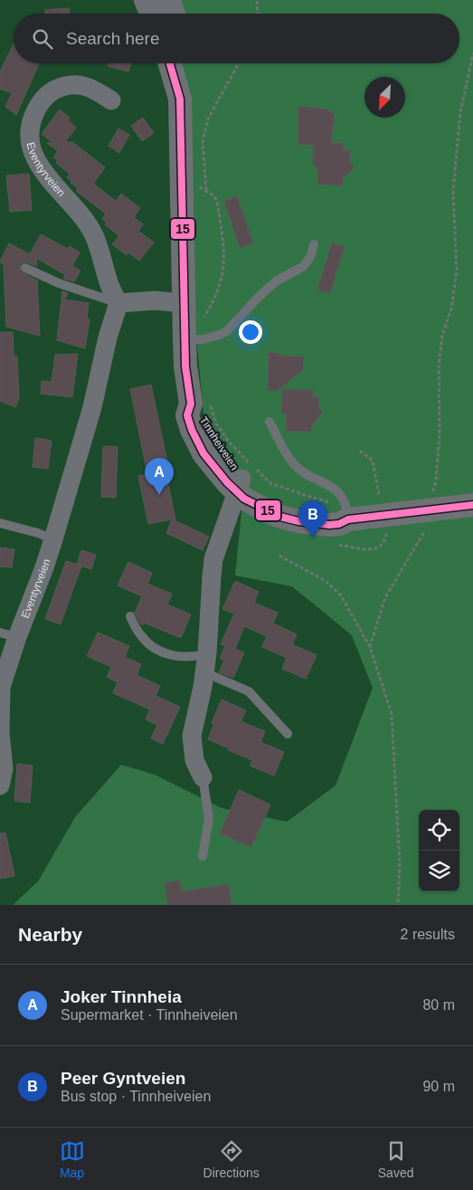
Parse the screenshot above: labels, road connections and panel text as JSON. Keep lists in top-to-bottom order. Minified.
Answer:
{"streets":{"street":["Eventyrveien","Tinnheiveien"]},"lines":["transit line 15"],"north":"bottom left","page":{"search":"Search here","pins":["A","B"],"heading":["Nearby","2 results"],"list":[{"mark":"A","name":"Joker Tinnheia","note":"Supermarket · Tinnheiveien","value":"80 m"},{"mark":"B","name":"Peer Gyntveien","note":"Bus stop · Tinnheiveien","value":"90 m"}],"nav":["Map","Directions","Saved"]}}
